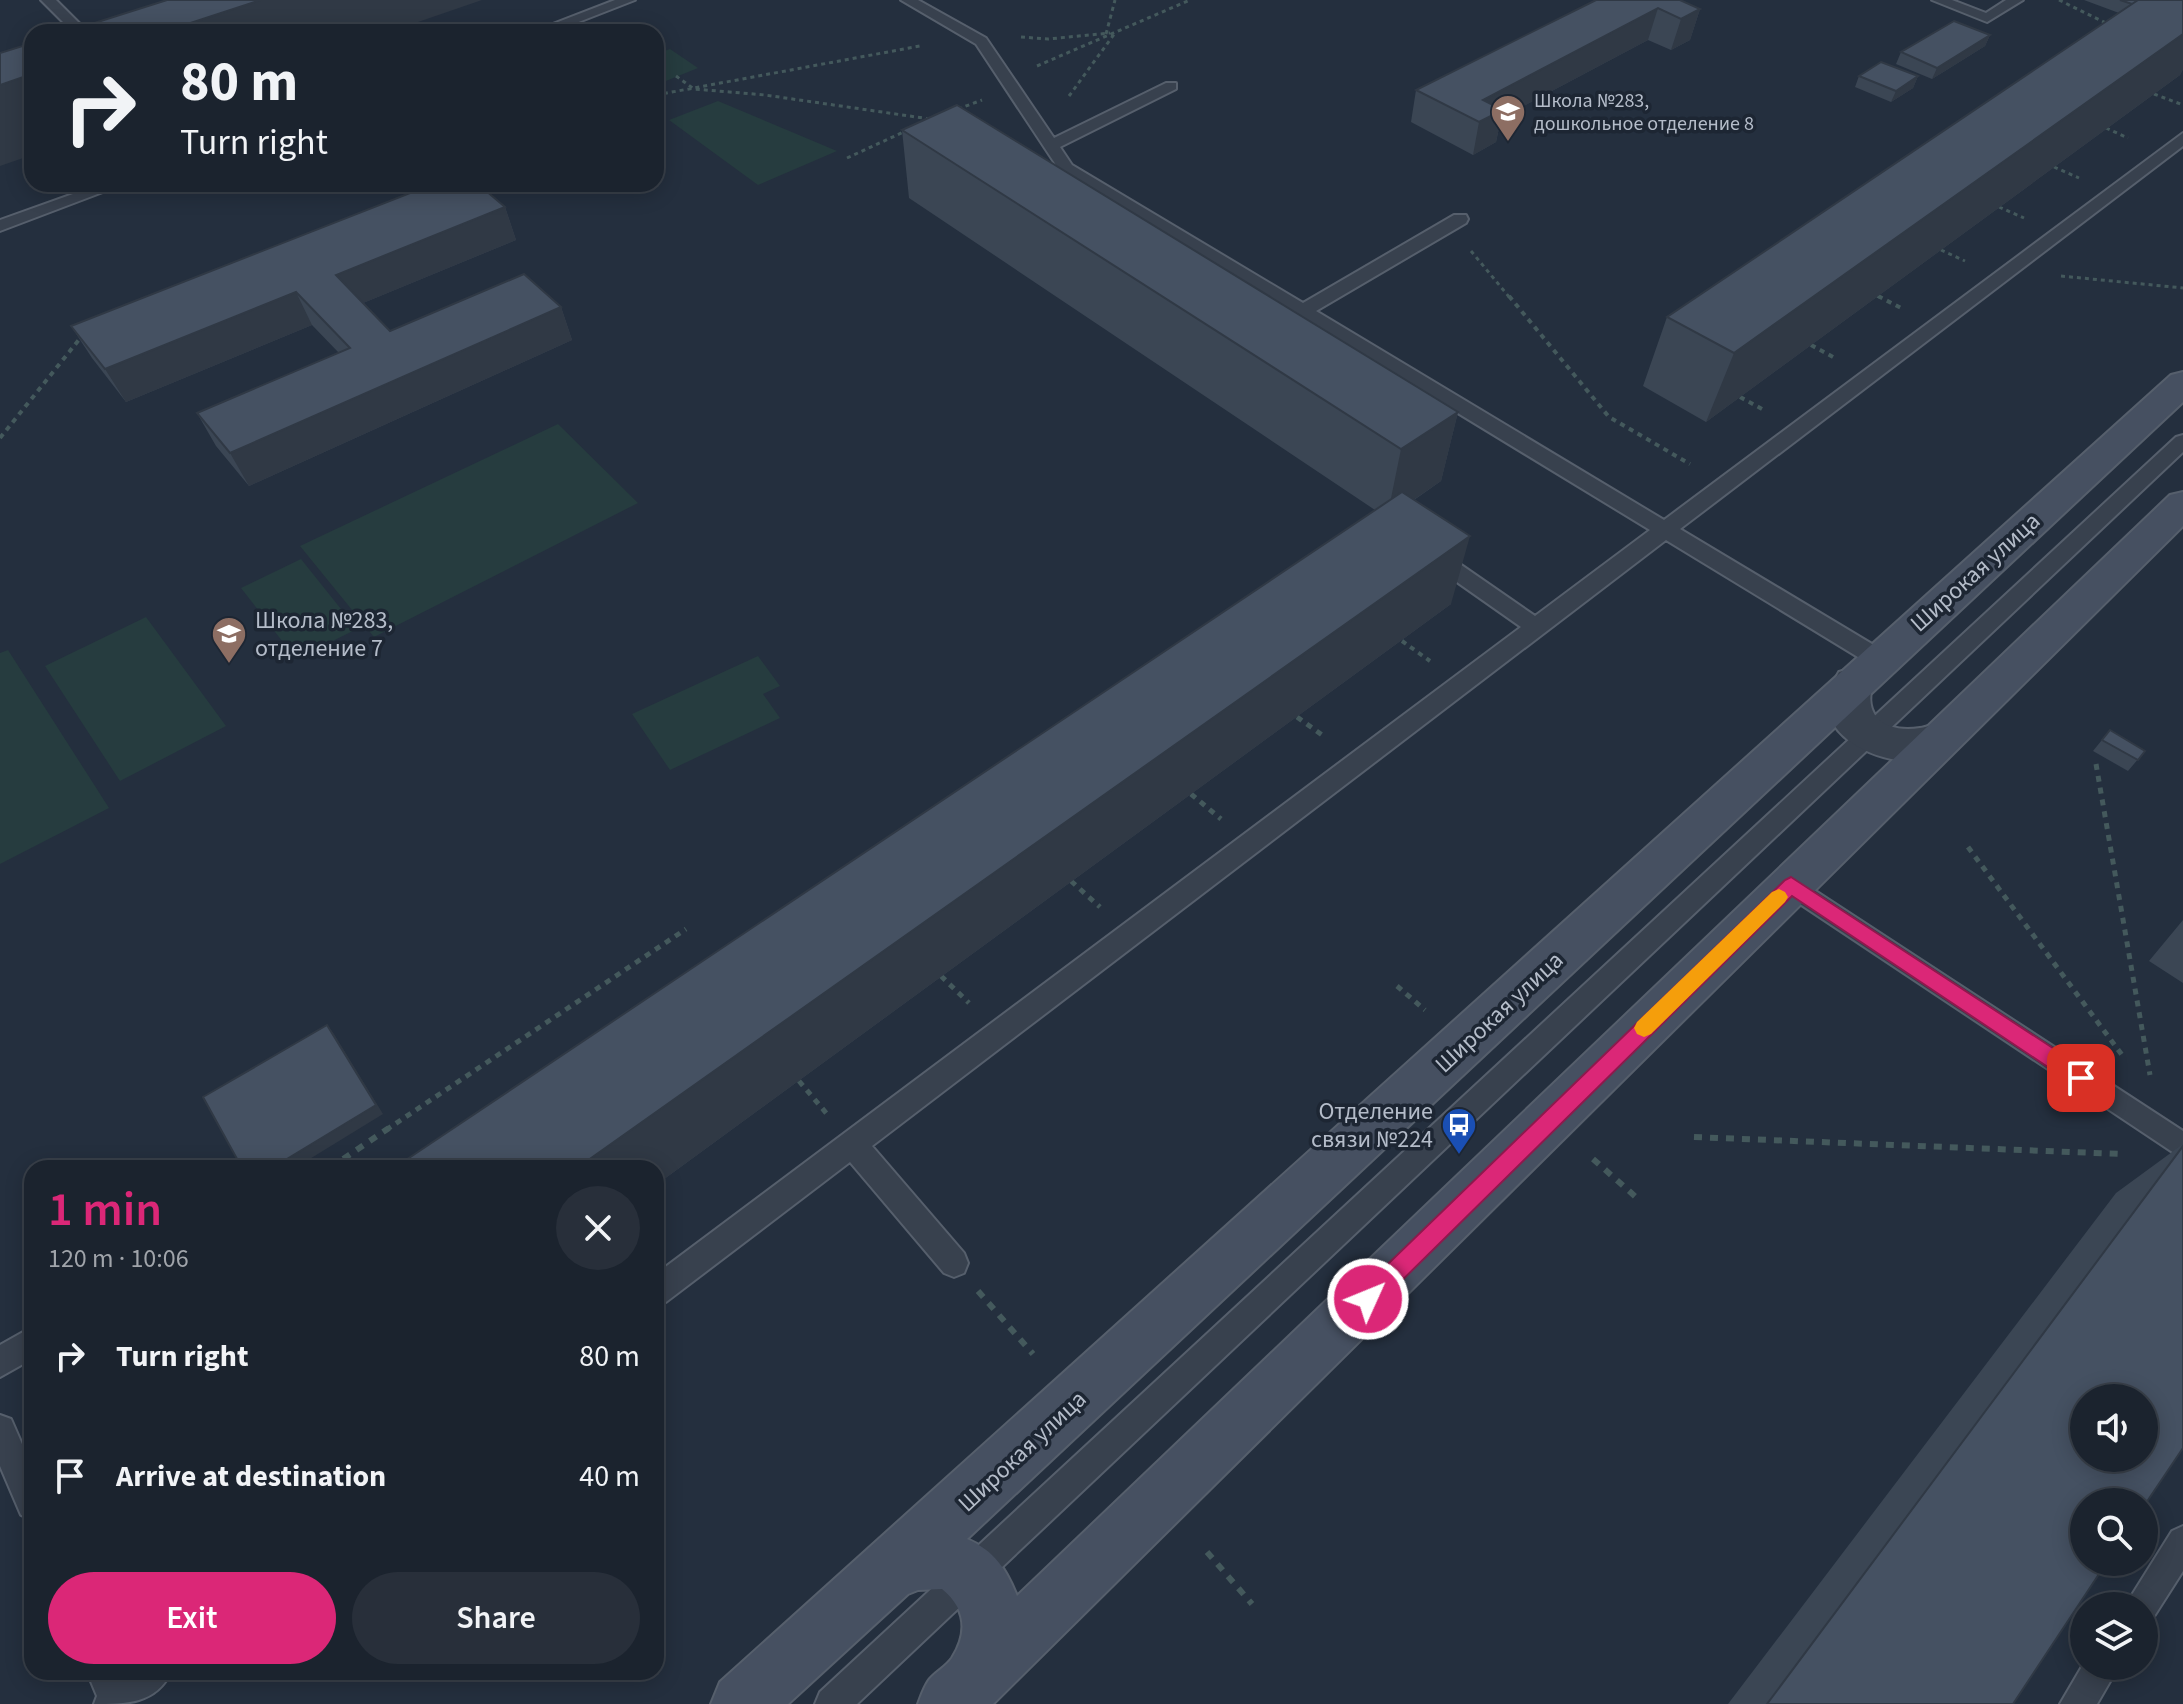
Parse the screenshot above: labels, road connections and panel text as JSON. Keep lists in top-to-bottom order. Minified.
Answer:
{"streets":{"main road":["Широкая улица"]},"places":{"school or university":["Школа №283, дошкольное отделение 8","Школа №283, отделение 7"],"bus stop":["Отделение связи №224"]},"page":{"turn":["80 m","Turn right"],"heading":["1 min","120 m · 10:06"],"list":[{"name":"Turn right","value":"80 m"},{"name":"Arrive at destination","value":"40 m"}],"buttons":["Exit","Share"]}}
